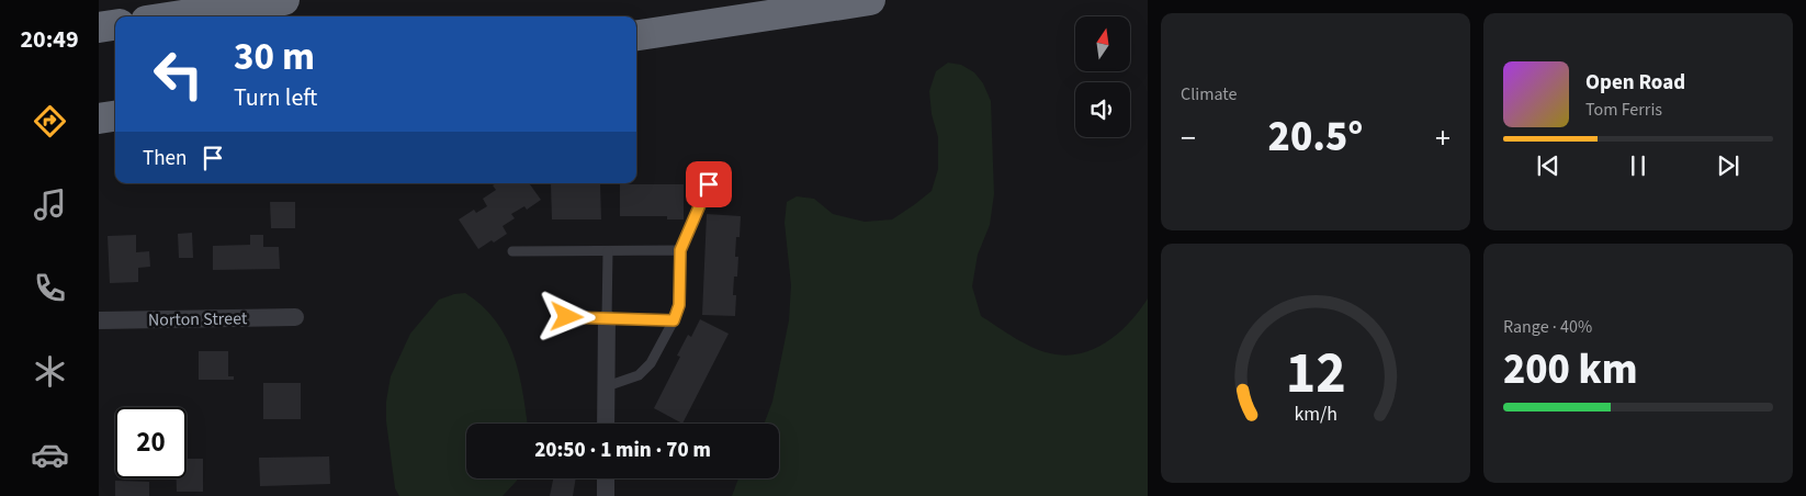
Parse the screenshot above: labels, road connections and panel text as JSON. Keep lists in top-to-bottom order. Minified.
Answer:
{"streets":{"street":["Norton Street"]},"north":"top","page":{"tabs":"20:49","tile":["Climate",["Range · 40%","200 km"]],"turn":["30 m","Turn left"],"song":["Open Road","Tom Ferris"],"heat":["−","20.5°","+"],"then":"Then","limit":"20","trip":"20:50 · 1 min · 70 m","gauge":["12","km/h"]}}
